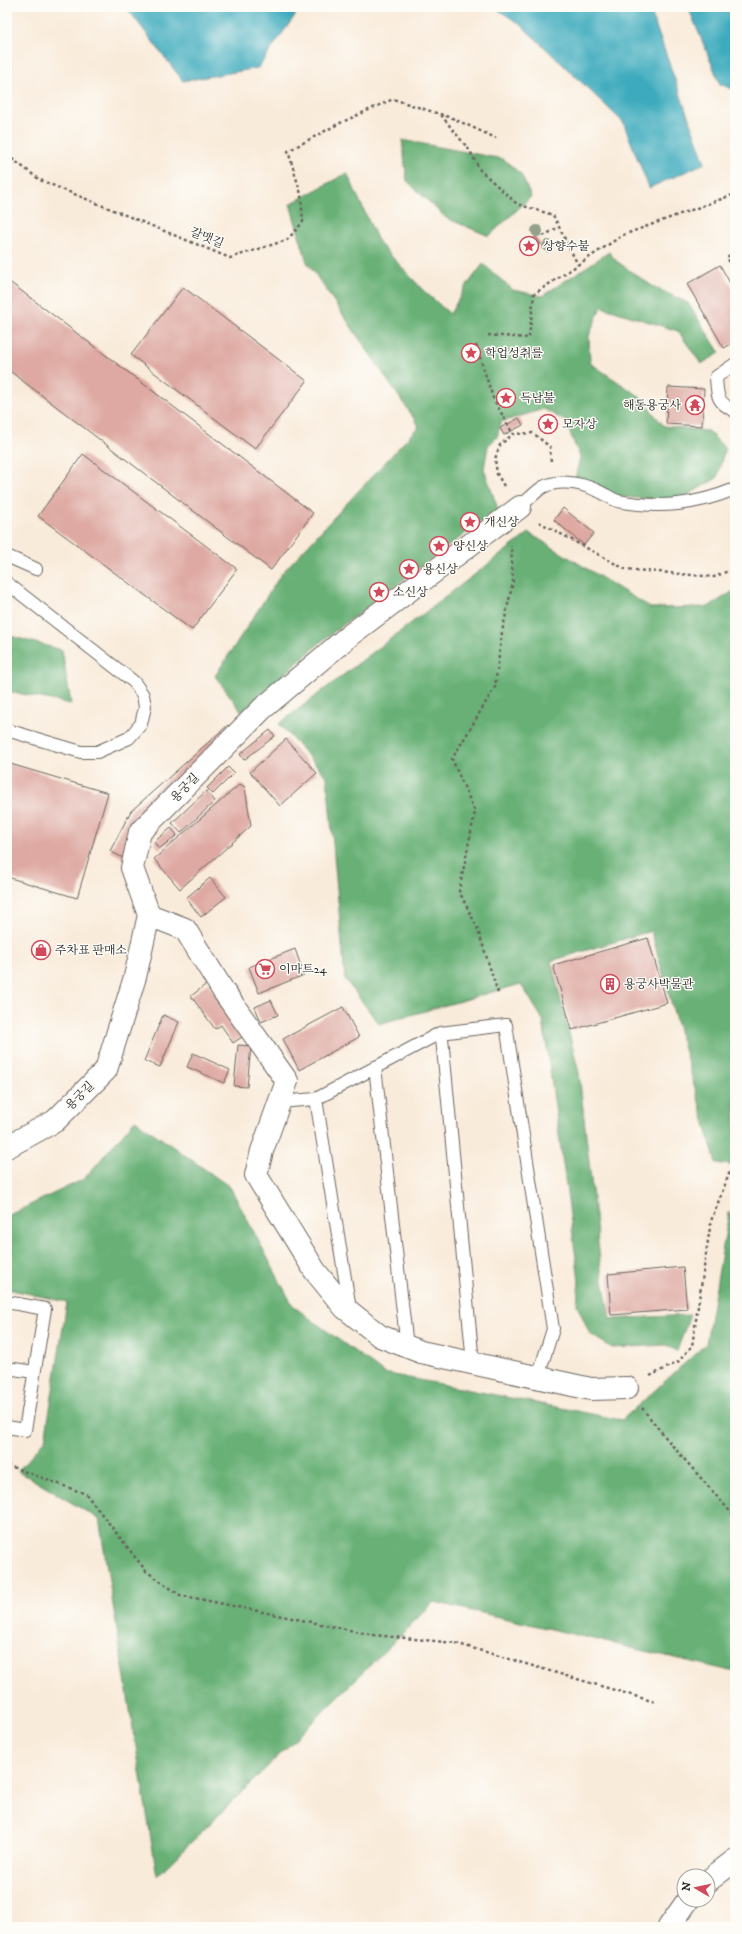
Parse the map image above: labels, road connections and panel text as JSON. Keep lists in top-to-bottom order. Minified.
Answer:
{"streets":{"street":["용궁길"],"path":["갈맷길"]},"places":{"place":["상향수불","학업성취를","득남불","모자상","개신상","양신상","용신상","소신상"],"temple":["해동용궁사"],"shop":["주차표 판매소"],"supermarket":["이마트24"],"building":["용궁사박물관"]},"north":"left"}
